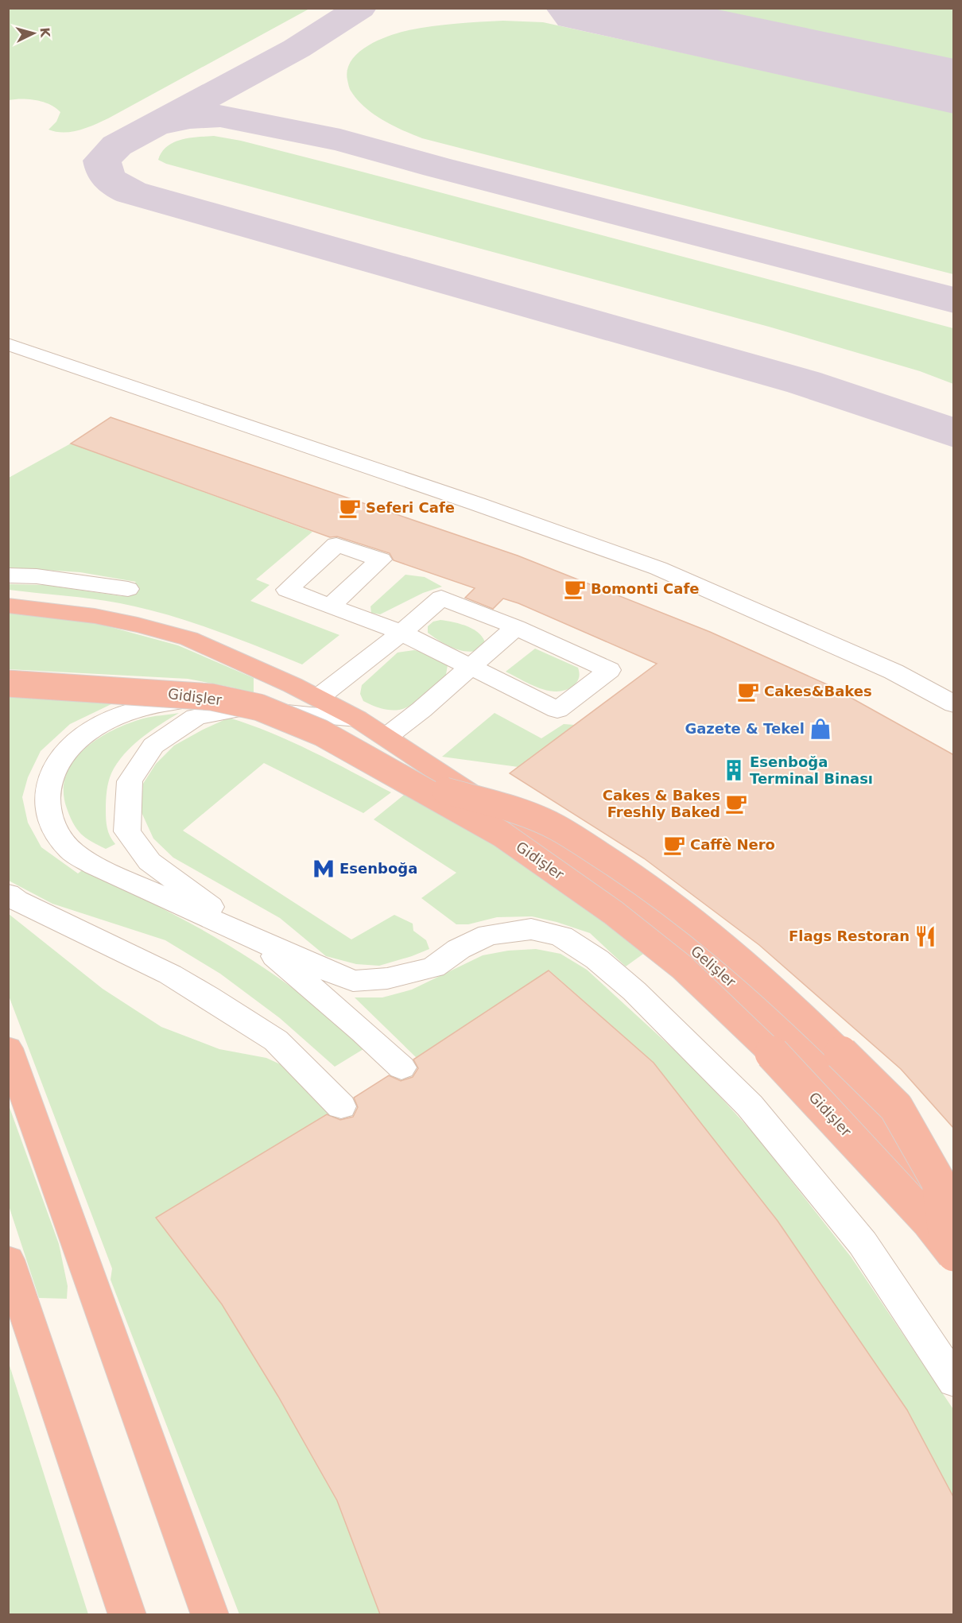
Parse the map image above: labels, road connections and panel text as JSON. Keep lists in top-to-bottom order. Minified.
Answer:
{"streets":{"highway":["Gidişler","Gelişler"]},"places":{"cafe":["Seferi Cafe","Bomonti Cafe","Cakes&Bakes","Cakes & Bakes Freshly Baked","Caffè Nero"],"shop":["Gazete & Tekel"],"building":["Esenboğa Terminal Binası"],"metro station":["Esenboğa"],"restaurant":["Flags Restoran"]},"north":"right"}
